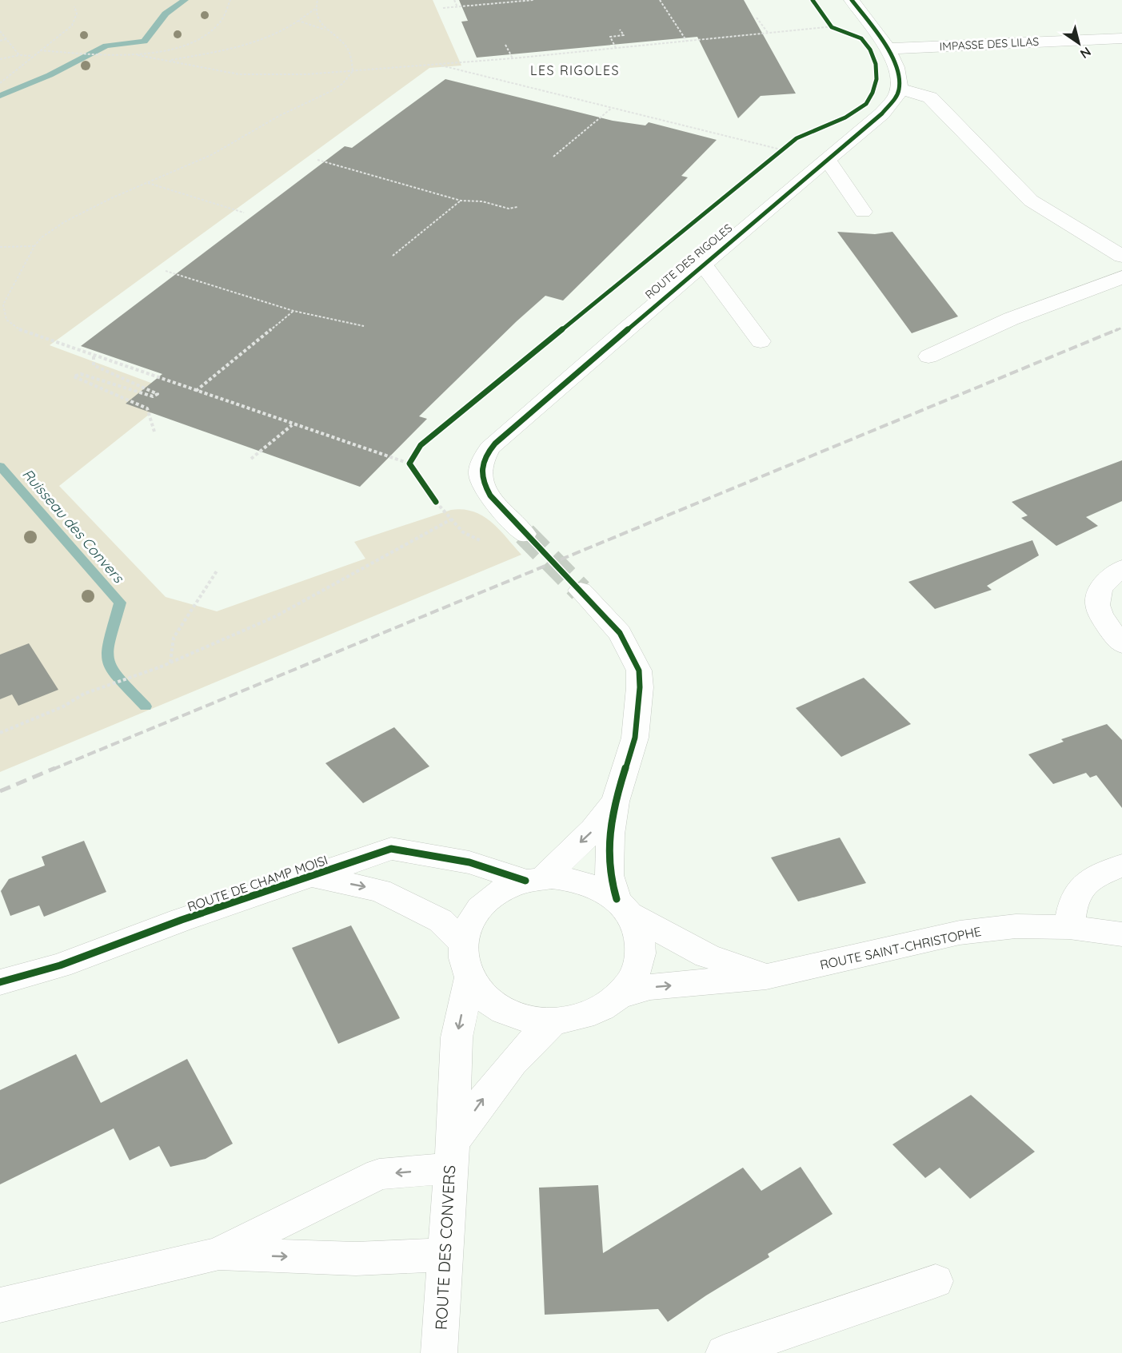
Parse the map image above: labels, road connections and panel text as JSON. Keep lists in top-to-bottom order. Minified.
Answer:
{"streets":{"street":["IMPASSE DES LILAS","ROUTE DES RIGOLES","ROUTE DE CHAMP MOISI","ROUTE SAINT-CHRISTOPHE","ROUTE DES CONVERS"]},"crossings":[["ROUTE DE CHAMP MOISI","ROUTE SAINT-CHRISTOPHE"],["ROUTE DE CHAMP MOISI","ROUTE DES CONVERS"],["ROUTE SAINT-CHRISTOPHE","ROUTE DES CONVERS"]],"one_way":["ROUTE DES CONVERS"],"districts":["LES RIGOLES"],"water":["Ruisseau des Convers"],"north":"bottom right"}
